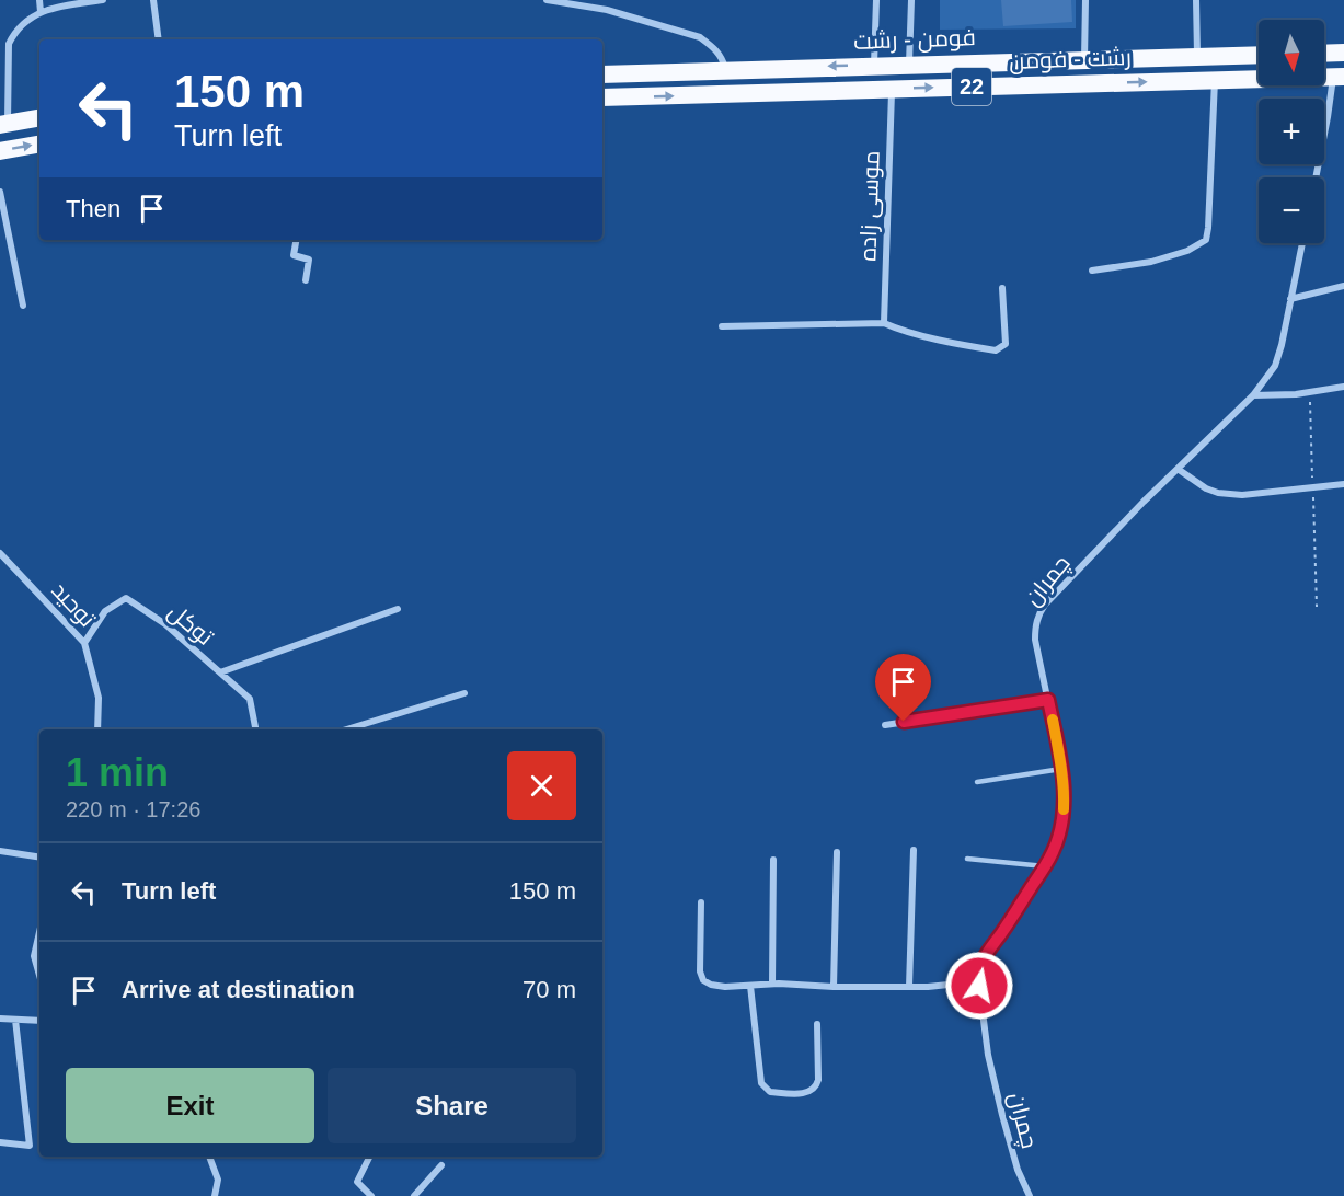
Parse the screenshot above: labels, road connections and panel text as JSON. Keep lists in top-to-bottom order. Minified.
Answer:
{"streets":{"highway":["فومن - رشت","رشت - فومن","22"],"street":["موسی زاده","چمران","توحید","توکل"]},"crossings":[["رشت - فومن","موسی زاده"],["توحید","توکل"]],"one_way":["رشت - فومن"],"north":"bottom","page":{"map_buttons":["+","−"],"turn":["150 m","Turn left"],"then":"Then","heading":["1 min","220 m · 17:26"],"list":[{"name":"Turn left","value":"150 m"},{"name":"Arrive at destination","value":"70 m"}],"buttons":["Exit","Share"]}}
